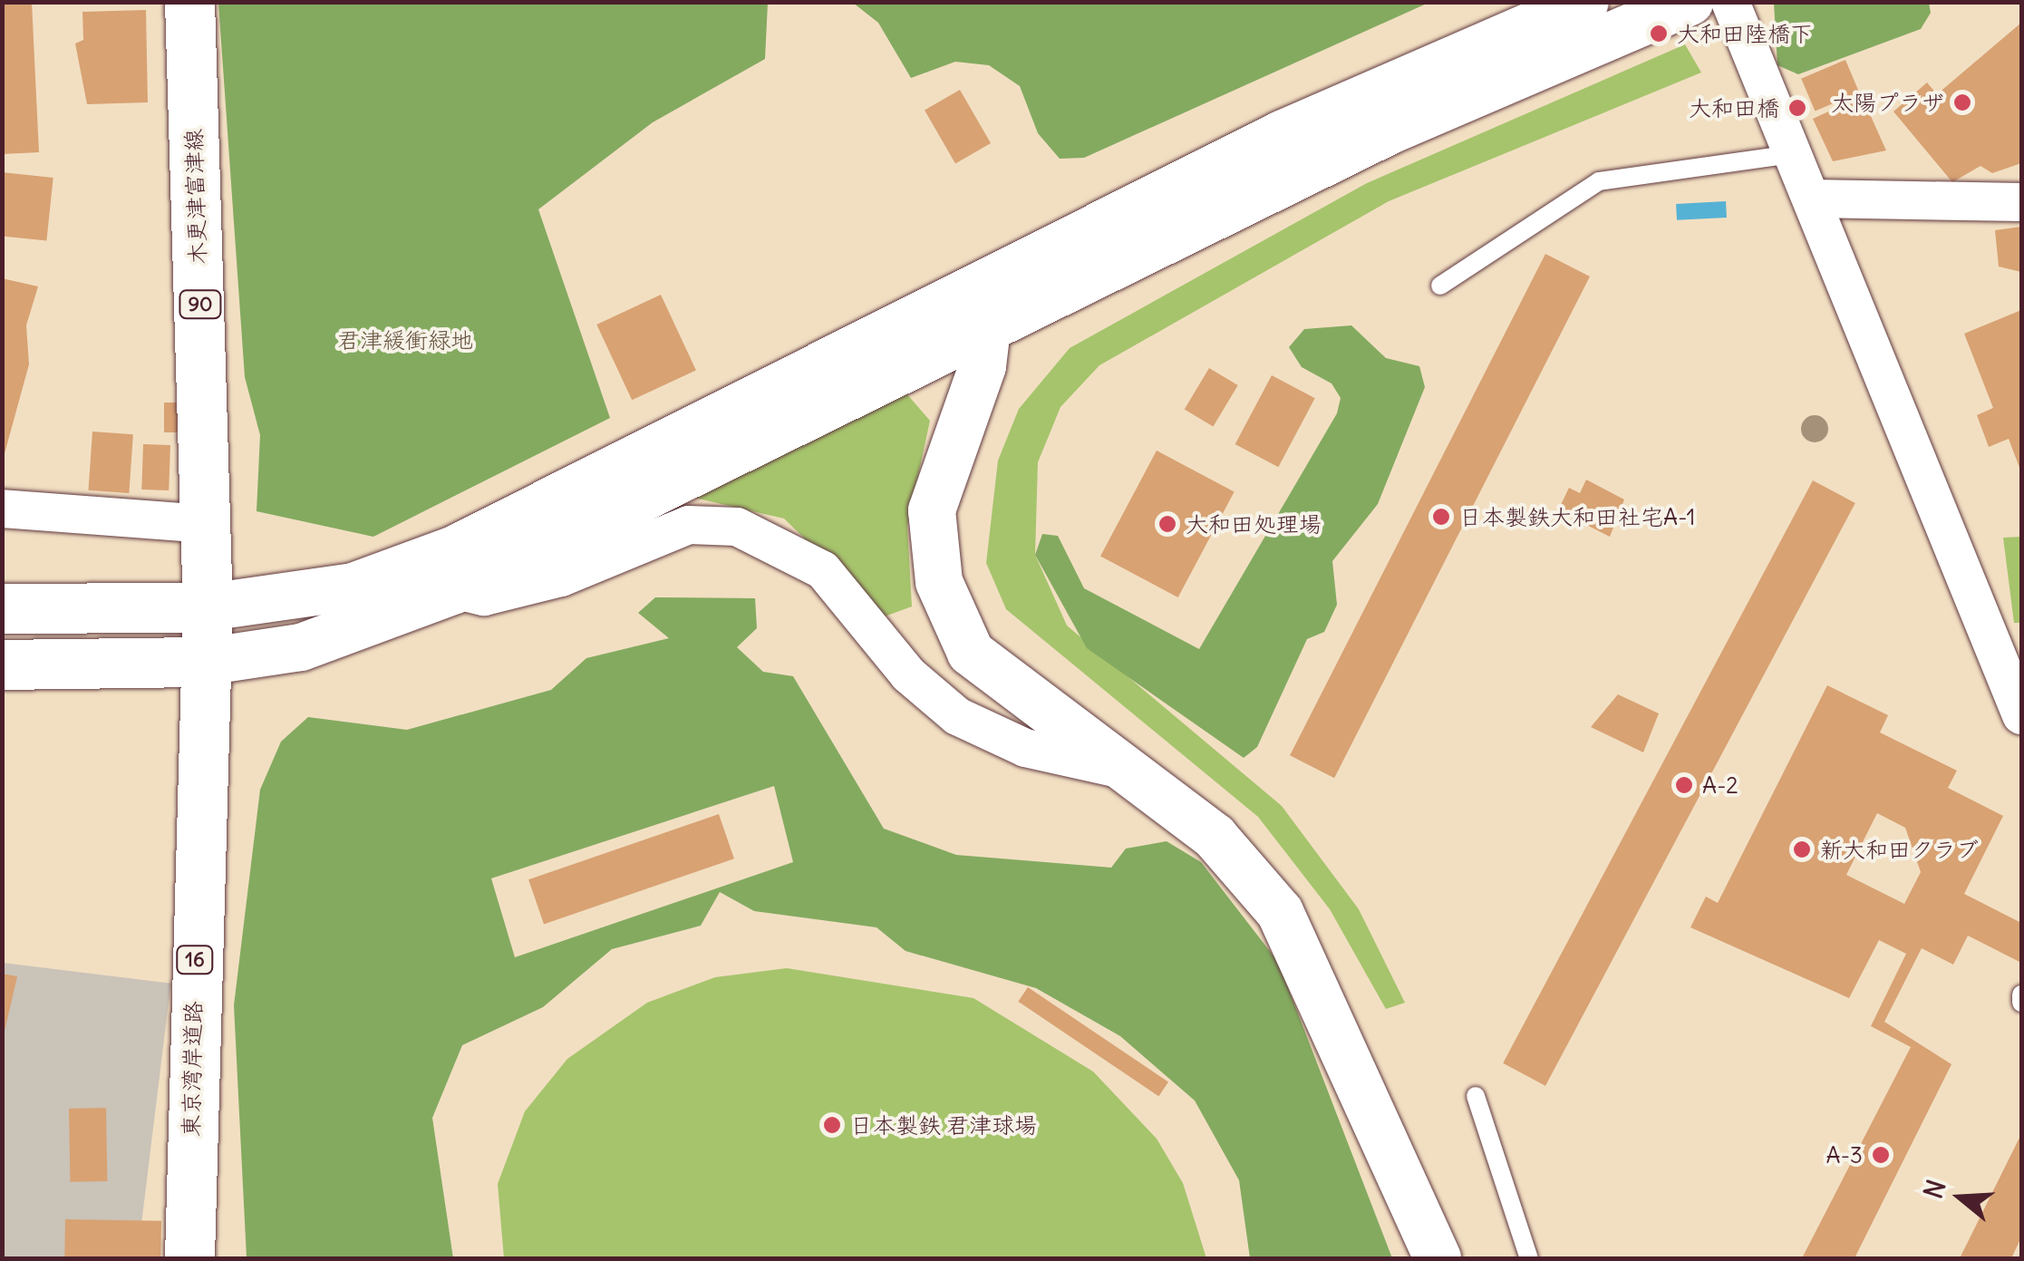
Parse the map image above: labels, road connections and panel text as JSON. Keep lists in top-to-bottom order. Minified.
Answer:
{"streets":{"main road":["木更津富津線","90","16","東京湾岸道路"]},"crossings":[["木更津富津線","東京湾岸道路"]],"parks":["君津緩衝緑地"],"places":["大和田陸橋下","太陽プラザ","大和田橋","日本製鉄大和田社宅A-1","大和田処理場","A-2","新大和田クラブ","日本製鉄 君津球場","A-3"],"north":"left"}
